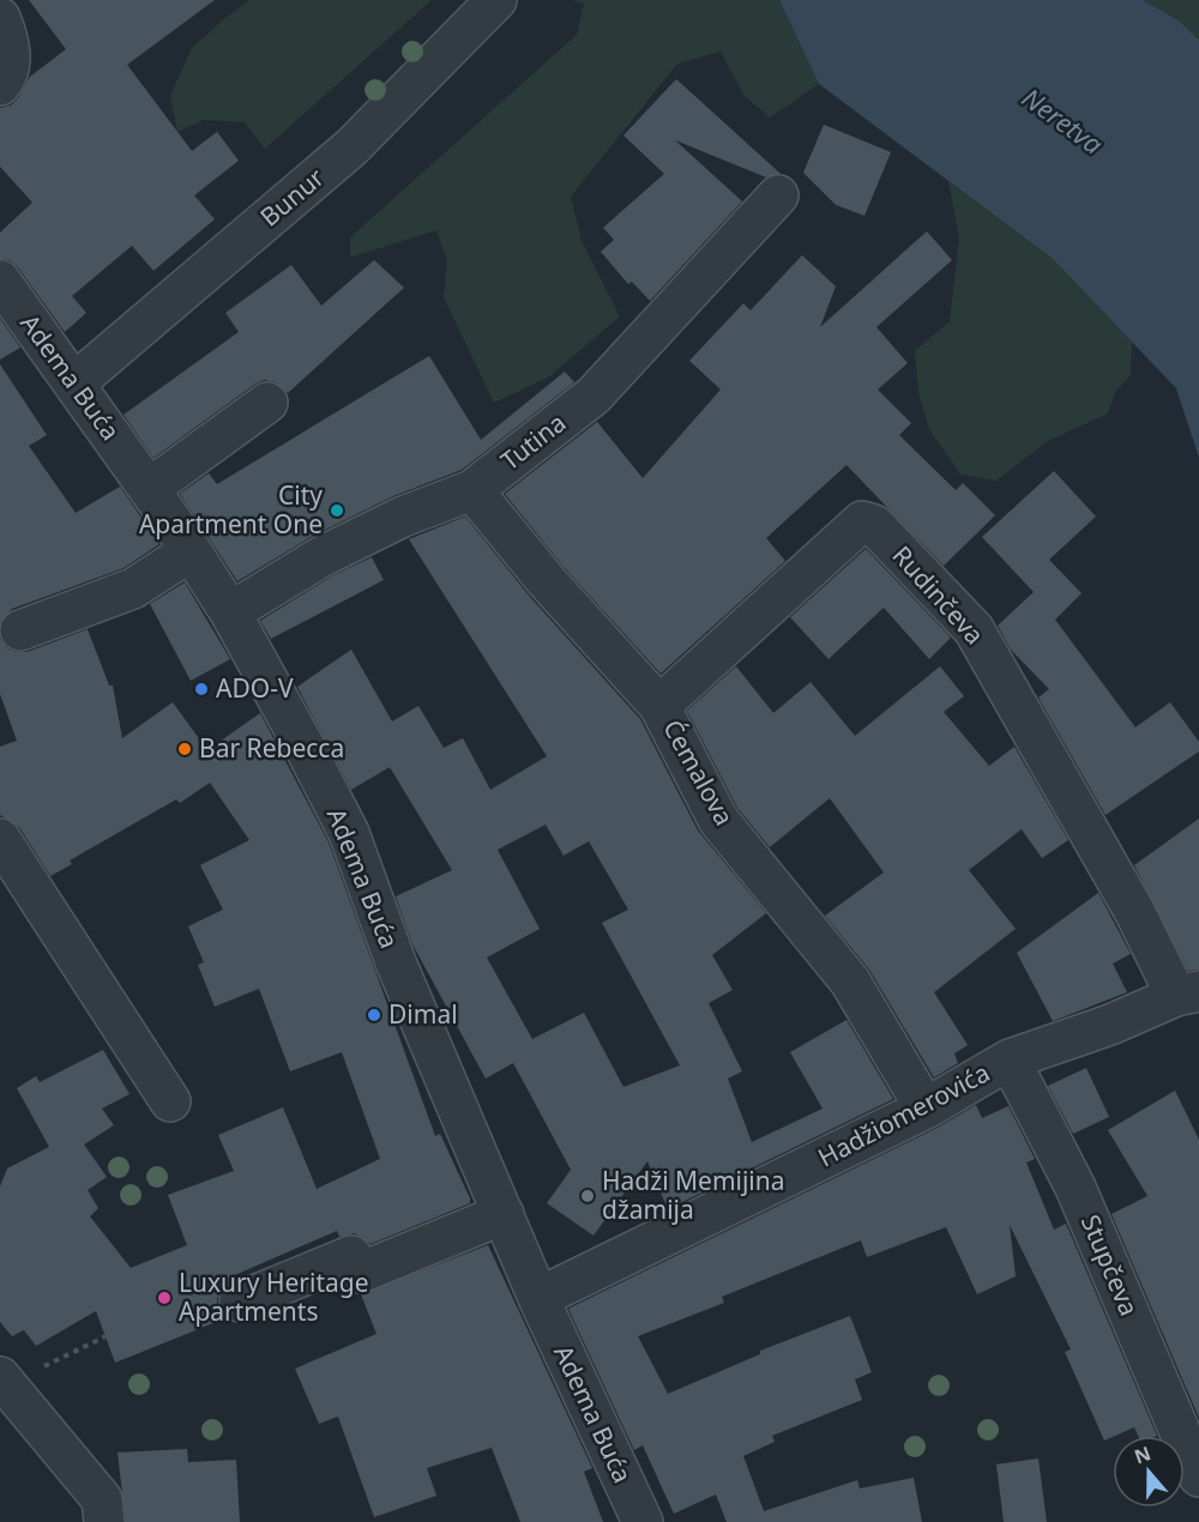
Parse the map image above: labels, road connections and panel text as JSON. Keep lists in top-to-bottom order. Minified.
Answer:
{"streets":{"street":["Bunur","Adema Buća","Tutina","Rudinčeva","Ćemalova","Hadžiomerovića","Stupčeva"]},"crossings":[["Bunur","Adema Buća"],["Adema Buća","Tutina"],["Adema Buća","Hadžiomerovića"],["Tutina","Ćemalova"],["Rudinčeva","Ćemalova"],["Rudinčeva","Hadžiomerovića"],["Ćemalova","Hadžiomerovića"],["Hadžiomerovića","Stupčeva"]],"water":["Neretva"],"places":["City Apartment One","ADO-V","Bar Rebecca","Dimal","Hadži Memijina džamija","Luxury Heritage Apartments"],"north":"top"}
